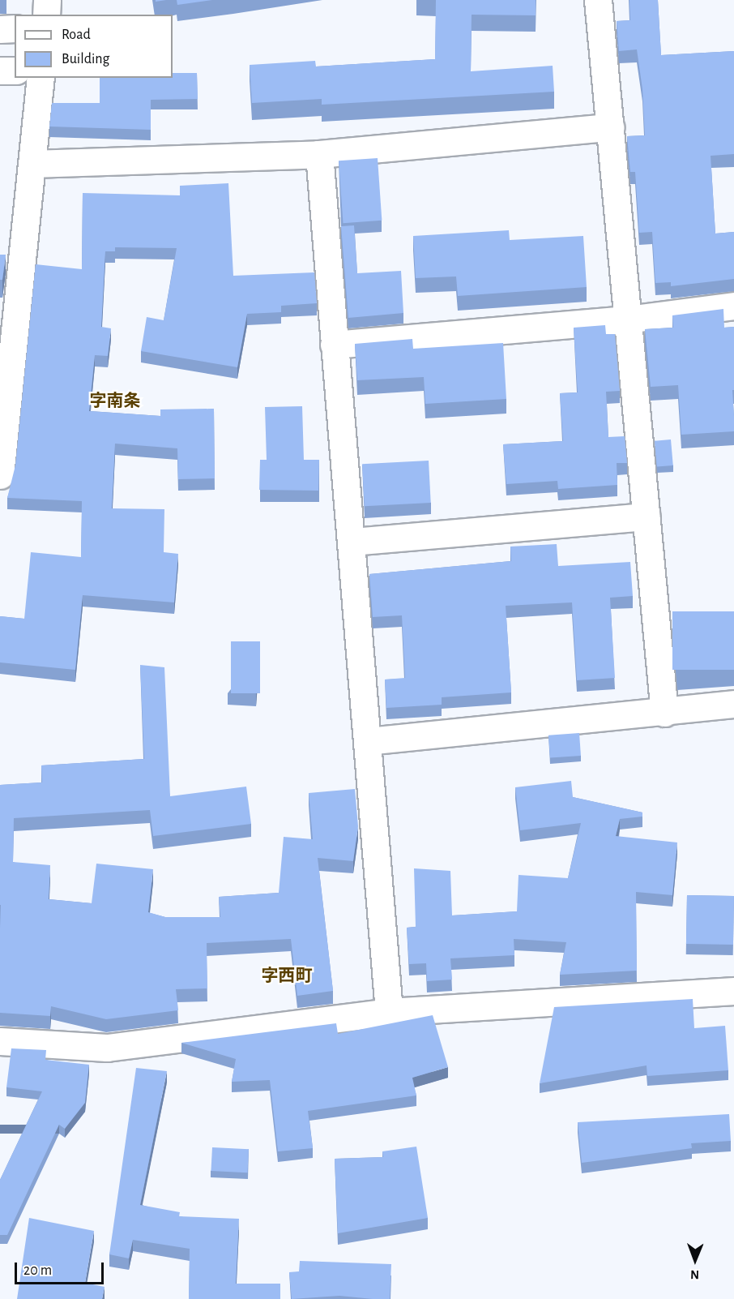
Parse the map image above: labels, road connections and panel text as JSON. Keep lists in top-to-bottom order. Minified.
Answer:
{"districts":["字南条","字西町"],"legend":["Road","Building"],"scale_bar":"20 m","north":"bottom"}
